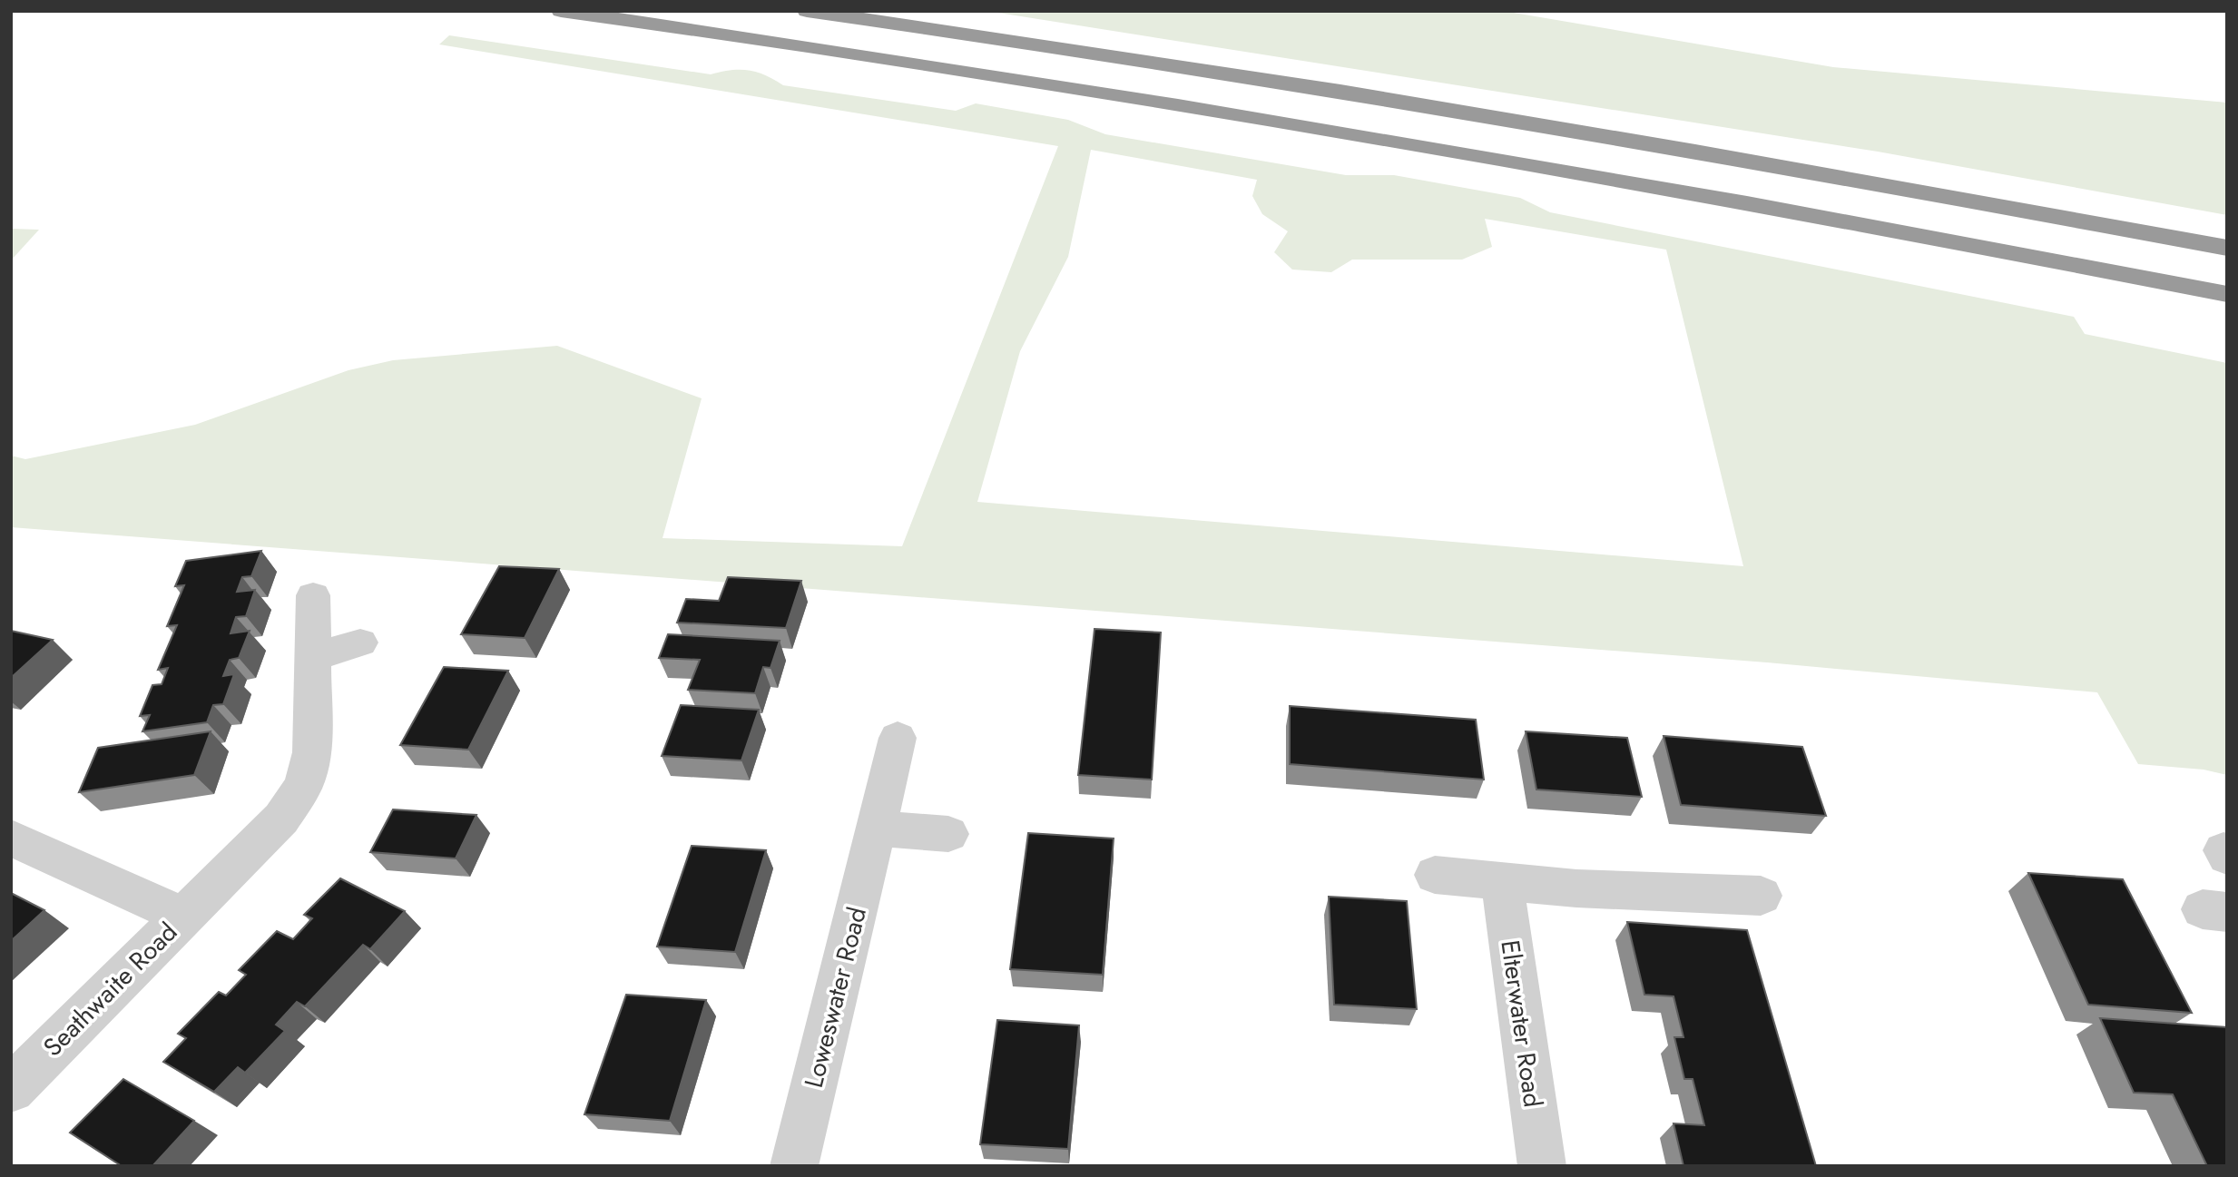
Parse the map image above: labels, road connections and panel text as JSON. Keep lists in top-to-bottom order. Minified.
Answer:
{"streets":{"street":["Seathwaite Road","Loweswater Road","Elterwater Road"]}}
